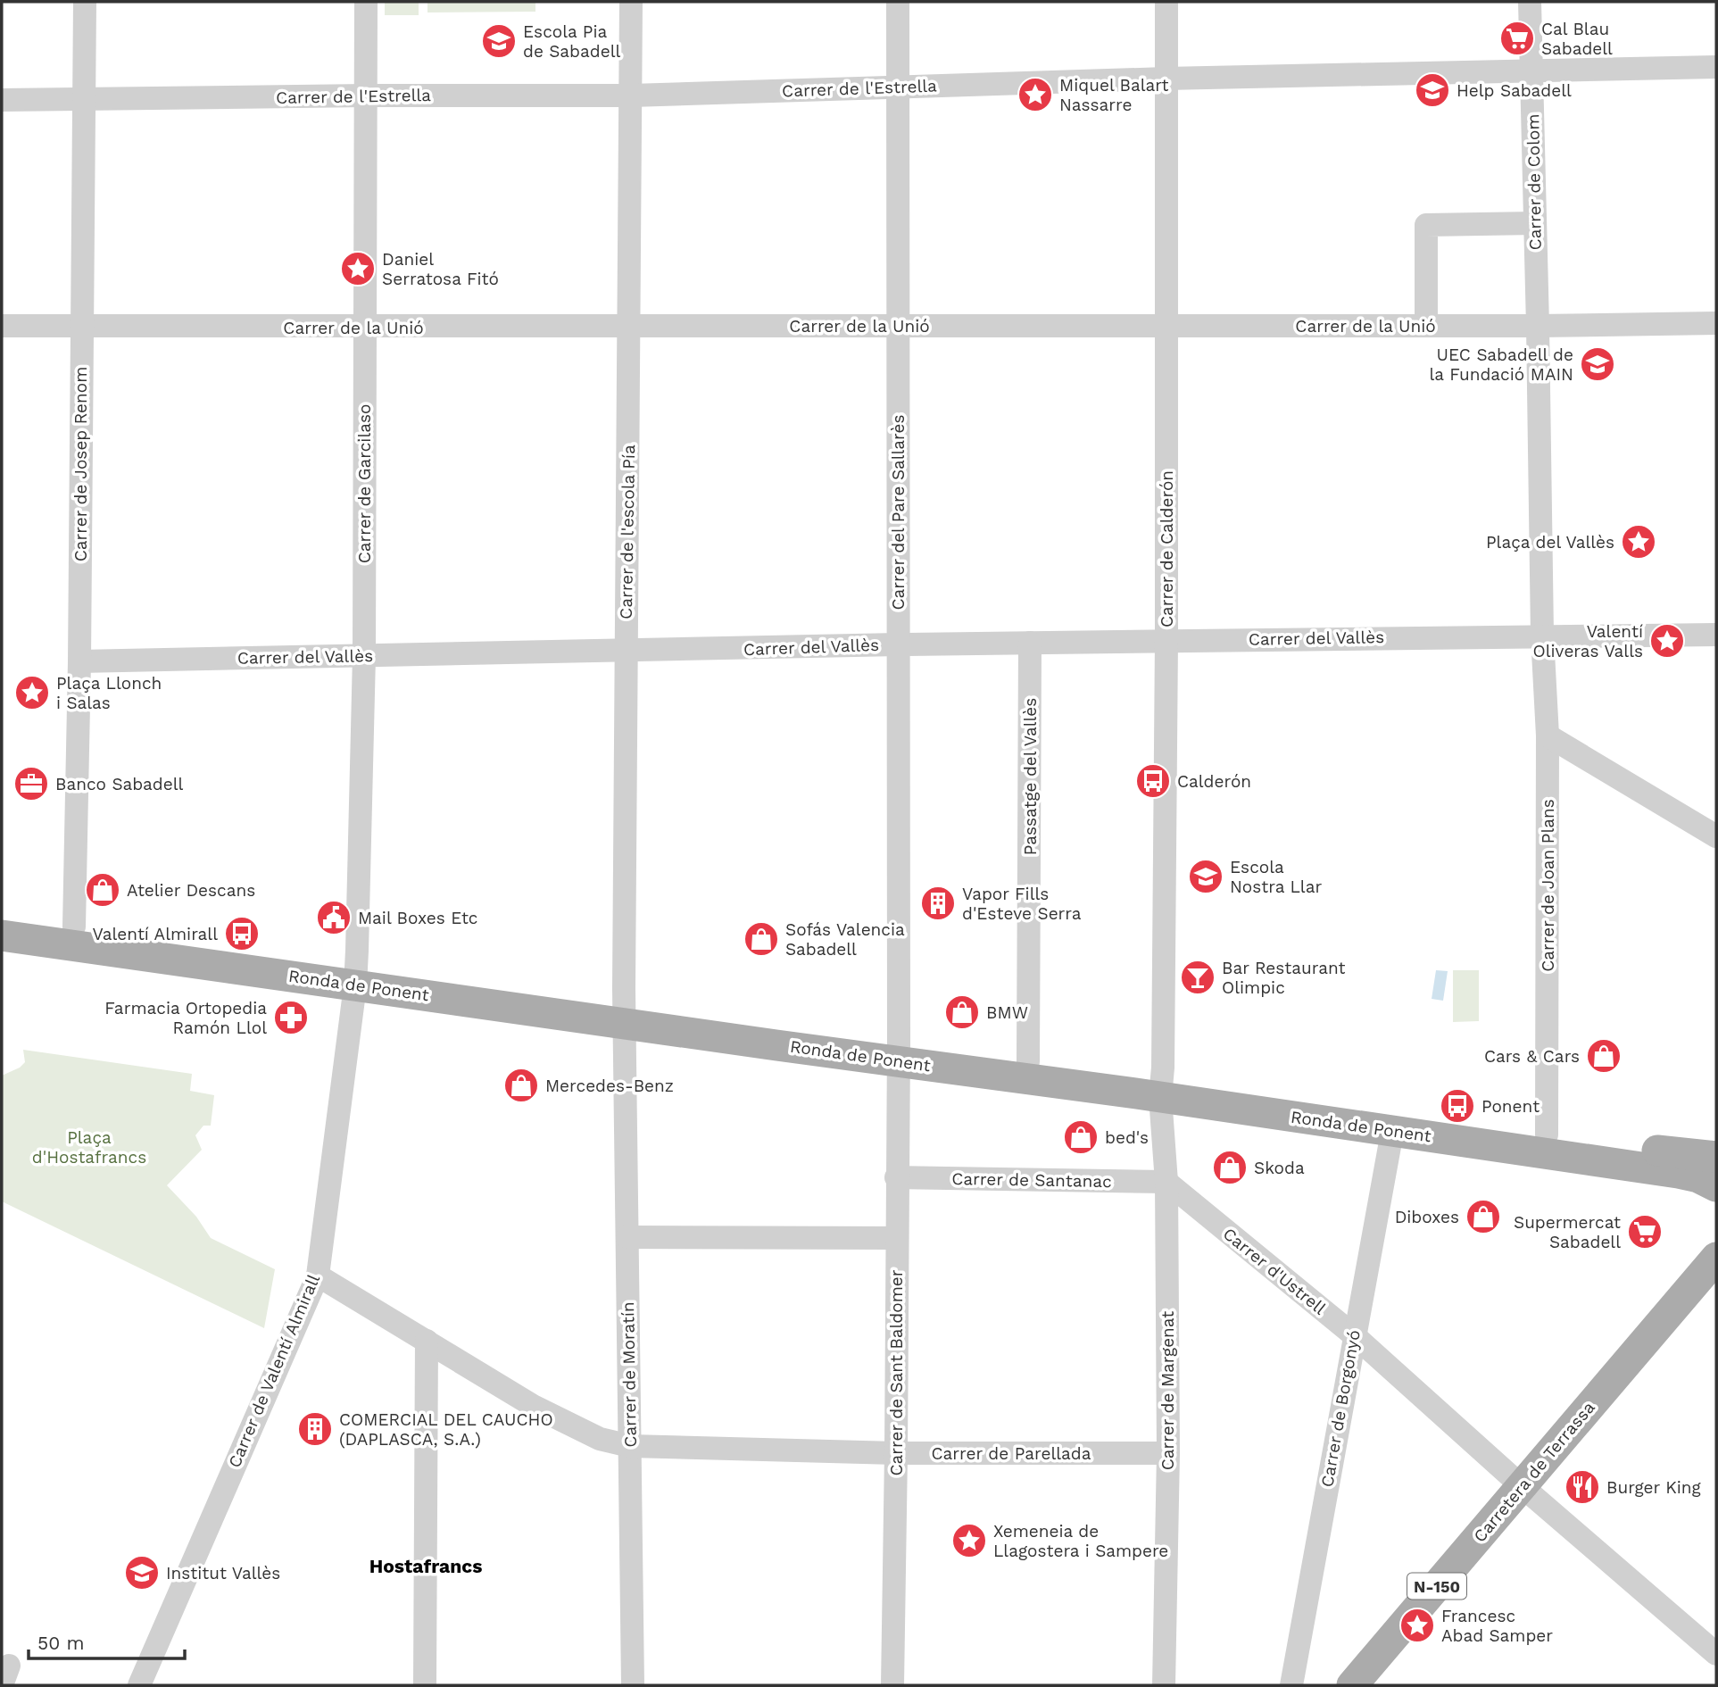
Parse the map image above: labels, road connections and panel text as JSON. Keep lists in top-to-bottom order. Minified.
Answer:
{"streets":{"main road":["Ronda de Ponent","Carretera de Terrassa","N-150"],"street":["Carrer de l'Estrella","Carrer de Colom","Carrer de la Unió","Carrer de Josep Renom","Carrer de Garcilaso","Carrer del Pare Sallarès","Carrer de l'escola Pía","Carrer de Calderón","Carrer del Vallès","Passatge del Vallès","Carrer de Joan Plans","Carrer de Santanac","Carrer d'Ustrell","Carrer de Valentí Almirall","Carrer de Sant Baldomer","Carrer de Moratín","Carrer de Margenat","Carrer de Borgonyó","Carrer de Parellada"]},"crossings":[["Carrer de l'Estrella","Carrer de Colom"],["Carrer de l'Estrella","Carrer de Josep Renom"],["Carrer de l'Estrella","Carrer de Garcilaso"],["Carrer de l'Estrella","Carrer del Pare Sallarès"],["Carrer de l'Estrella","Carrer de l'escola Pía"],["Carrer de l'Estrella","Carrer de Calderón"],["Carrer de Colom","Carrer de la Unió"],["Carrer de la Unió","Carrer de Josep Renom"],["Carrer de la Unió","Carrer de Garcilaso"],["Carrer de la Unió","Carrer del Pare Sallarès"],["Carrer de la Unió","Carrer de l'escola Pía"],["Carrer de la Unió","Carrer de Calderón"],["Carrer de Josep Renom","Carrer del Vallès"],["Carrer de Josep Renom","Ronda de Ponent"],["Carrer de Garcilaso","Carrer del Vallès"],["Carrer de Garcilaso","Ronda de Ponent"],["Carrer de Garcilaso","Carrer de Valentí Almirall"],["Carrer del Pare Sallarès","Carrer del Vallès"],["Carrer del Pare Sallarès","Ronda de Ponent"],["Carrer del Pare Sallarès","Carrer de Sant Baldomer"],["Carrer de l'escola Pía","Carrer del Vallès"],["Carrer de l'escola Pía","Ronda de Ponent"],["Carrer de l'escola Pía","Carrer de Moratín"],["Carrer de Calderón","Carrer del Vallès"],["Carrer de Calderón","Ronda de Ponent"],["Carrer de Calderón","Carrer de Margenat"],["Carrer del Vallès","Passatge del Vallès"],["Carrer del Vallès","Carrer de Joan Plans"],["Passatge del Vallès","Ronda de Ponent"],["Carrer de Joan Plans","Ronda de Ponent"],["Ronda de Ponent","Carrer de Valentí Almirall"],["Ronda de Ponent","Carrer de Sant Baldomer"],["Ronda de Ponent","Carrer de Margenat"],["Ronda de Ponent","Carrer de Borgonyó"],["Carrer de Santanac","Carrer d'Ustrell"],["Carrer de Santanac","Carrer de Sant Baldomer"],["Carrer de Santanac","Carrer de Margenat"],["Carrer d'Ustrell","Carrer de Margenat"],["Carrer d'Ustrell","Carrer de Borgonyó"],["Carrer d'Ustrell","Carretera de Terrassa"],["Carrer de Valentí Almirall","Carrer de Parellada"],["Carrer de Sant Baldomer","Carrer de Parellada"],["Carrer de Moratín","Carrer de Parellada"],["Carrer de Margenat","Carrer de Parellada"]],"districts":["Hostafrancs"],"parks":["Plaça d'Hostafrancs"],"places":{"supermarket":["Cal Blau Sabadell","Supermercat Sabadell"],"school or university":["Escola Pia de Sabadell","Help Sabadell","UEC Sabadell de la Fundació MAIN","Escola Nostra Llar","Institut Vallès"],"place":["Miquel Balart Nassarre","Daniel Serratosa Fitó","Plaça del Vallès","Valentí Oliveras Valls","Plaça Llonch i Salas","Xemeneia de Llagostera i Sampere","Francesc Abad Samper"],"bus stop":["Calderón","Valentí Almirall","Ponent"],"office":["Banco Sabadell"],"shop":["Atelier Descans","Sofás Valencia Sabadell","BMW","Cars & Cars","Mercedes-Benz","bed's","Skoda","Diboxes"],"building":["Vapor Fills d'Esteve Serra","COMERCIAL DEL CAUCHO (DAPLASCA, S.A.)"],"public building":["Mail Boxes Etc"],"bar":["Bar Restaurant Olimpic"],"pharmacy":["Farmacia Ortopedia Ramón Llol"],"restaurant":["Burger King"]},"scale_bar":"50 m"}
